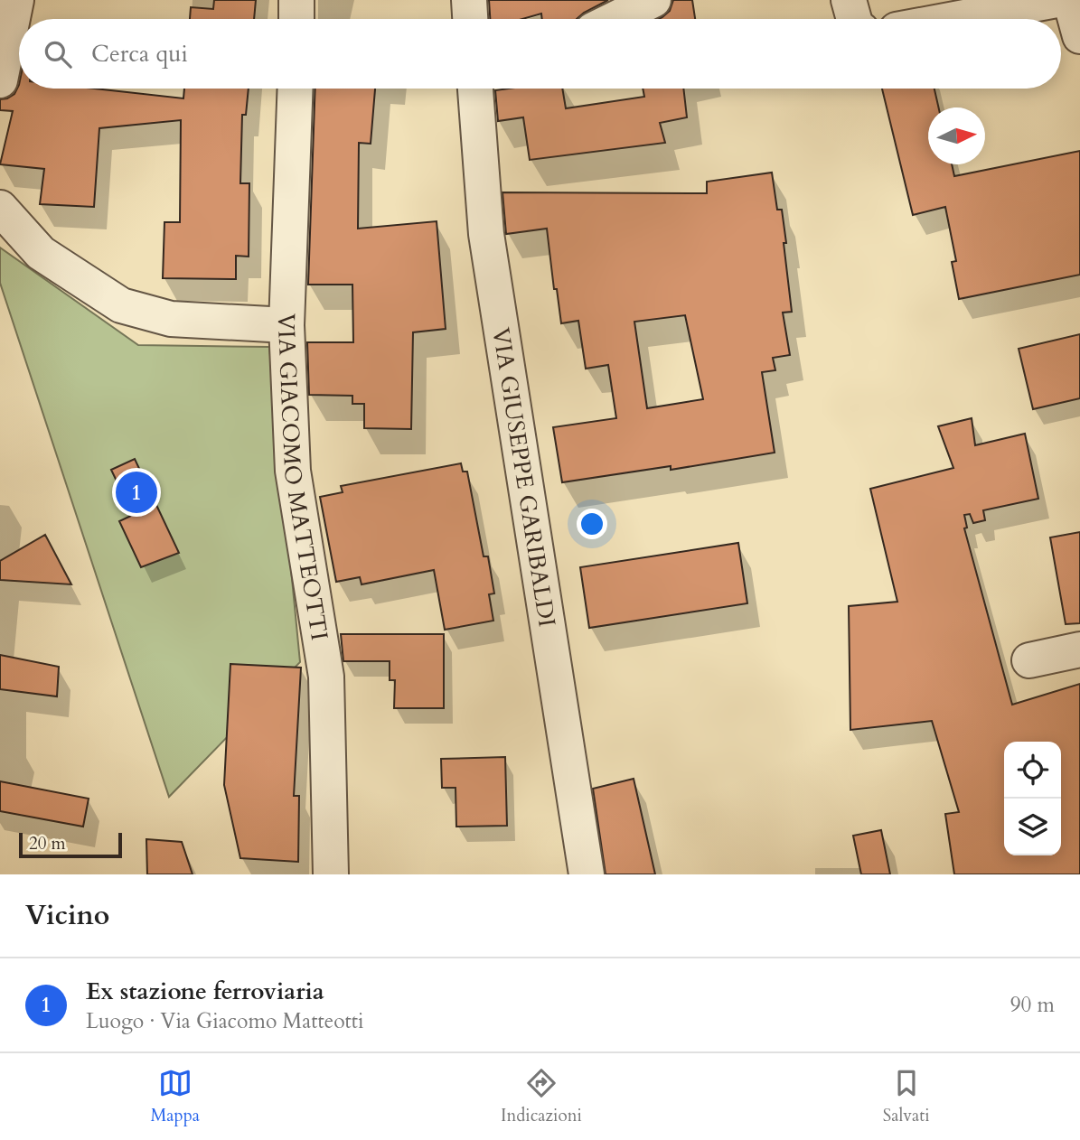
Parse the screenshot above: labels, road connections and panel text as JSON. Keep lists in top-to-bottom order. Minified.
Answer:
{"streets":{"street":["VIA GIACOMO MATTEOTTI","VIA GIUSEPPE GARIBALDI"]},"scale_bar":"20 m","north":"right","page":{"search":"Cerca qui","pins":"1","scale":"20 m","heading":"Vicino","list":[{"mark":"1","name":"Ex stazione ferroviaria","note":"Luogo · Via Giacomo Matteotti","value":"90 m"}],"nav":["Mappa","Indicazioni","Salvati"]}}
